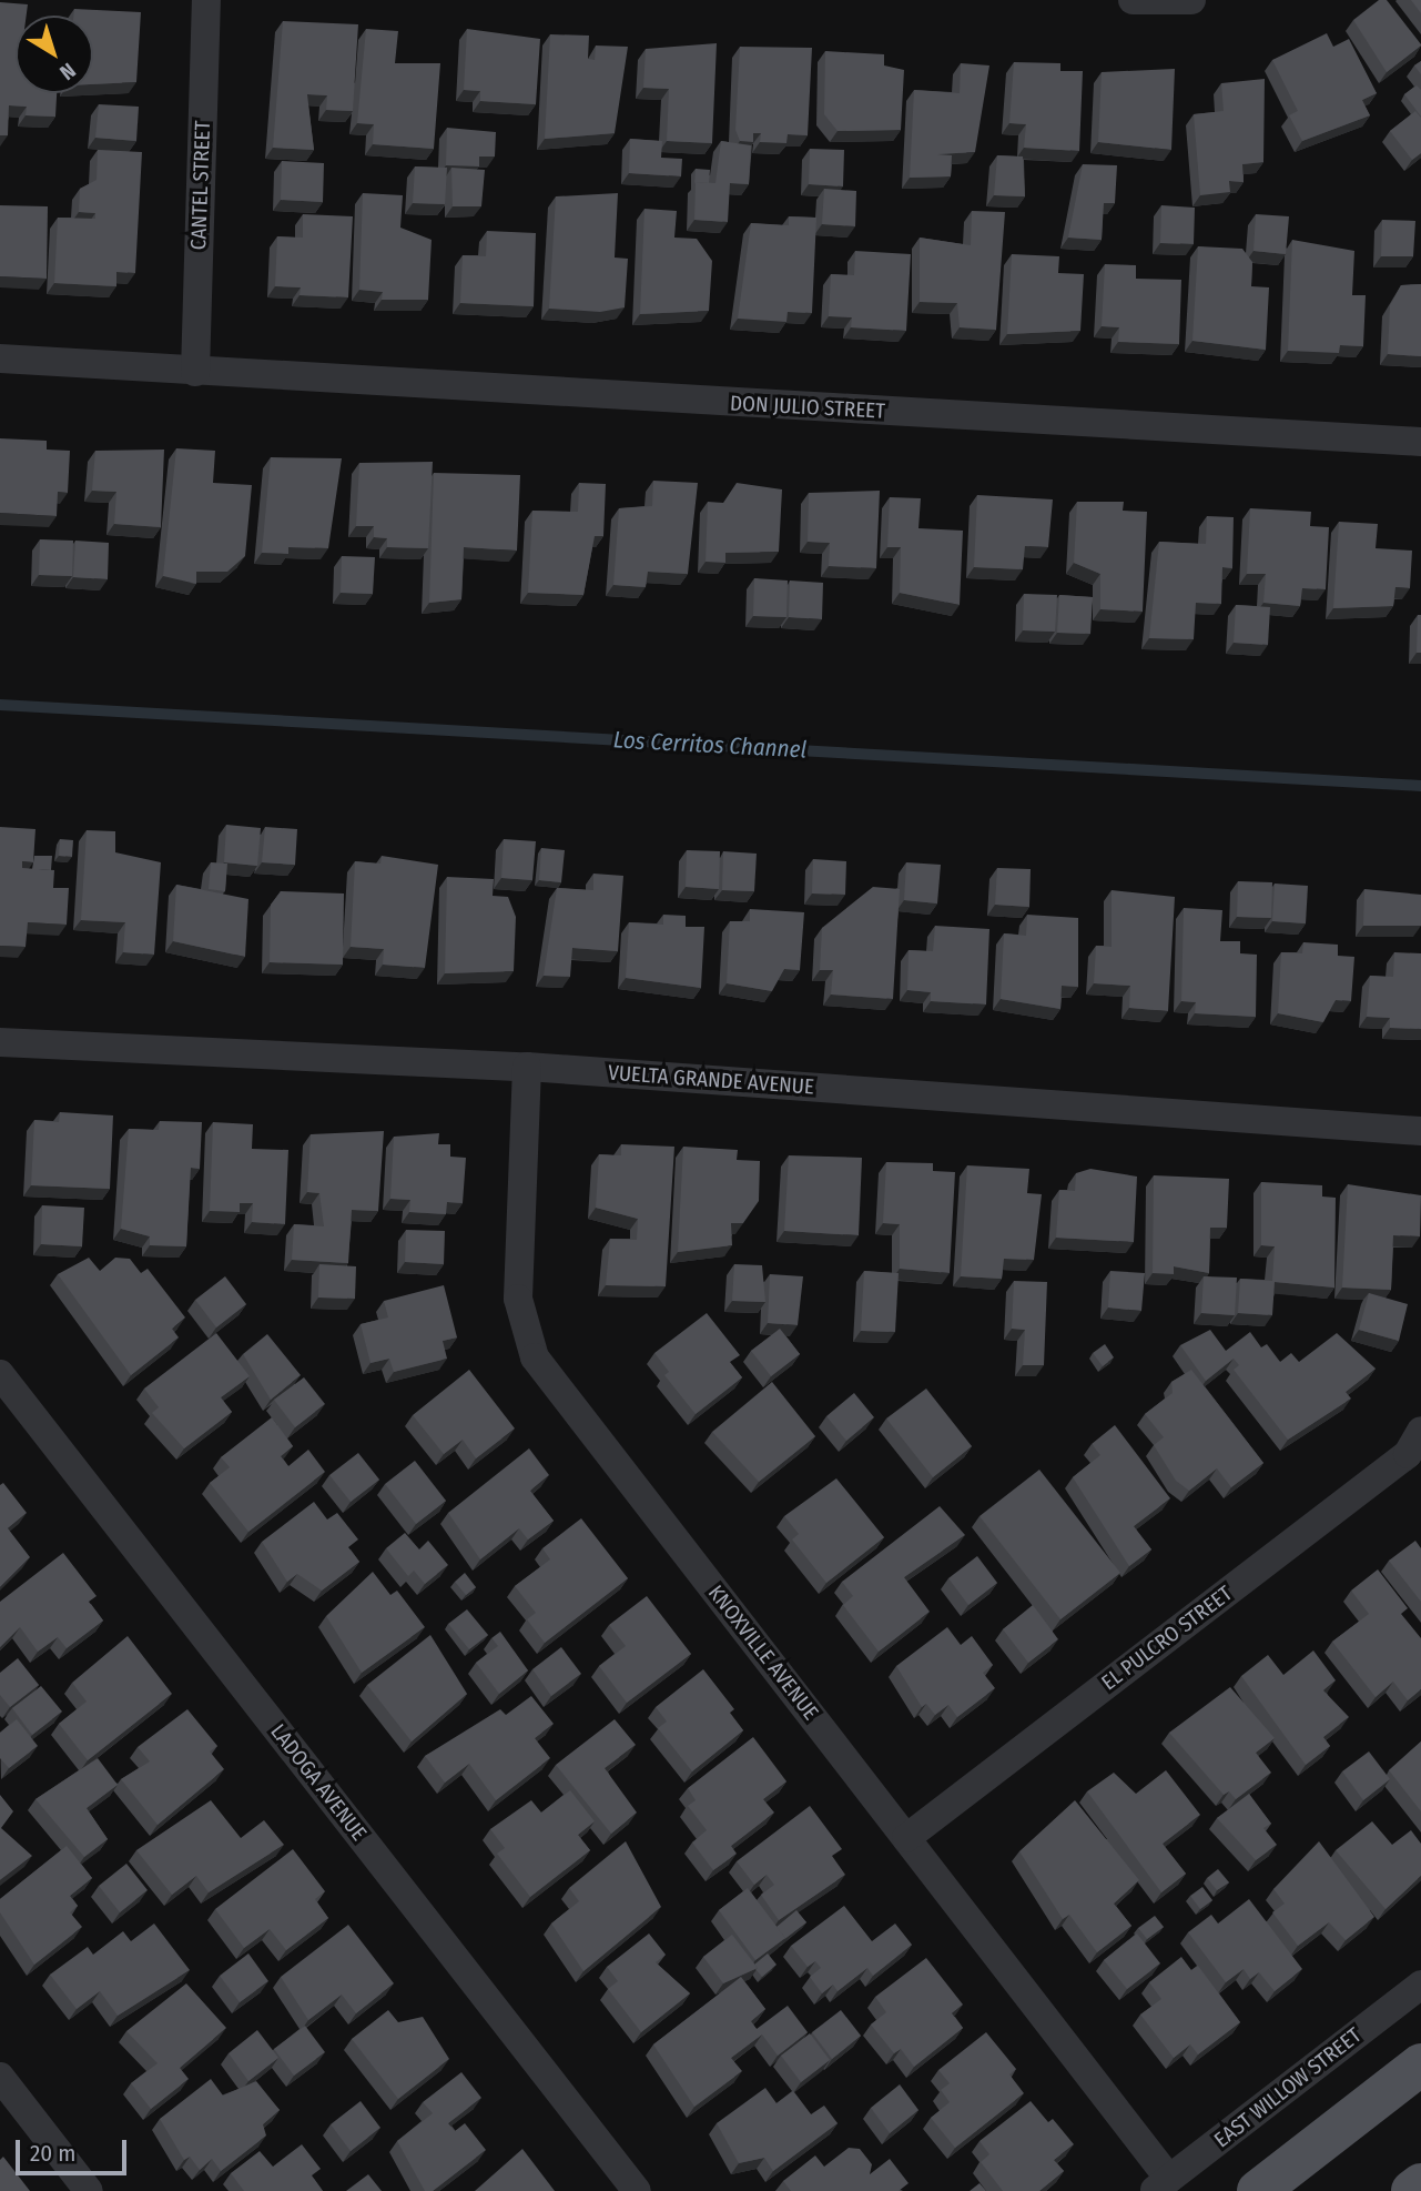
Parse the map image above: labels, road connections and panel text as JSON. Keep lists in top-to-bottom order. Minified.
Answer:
{"streets":{"street":["CANTEL STREET","DON JULIO STREET","VUELTA GRANDE AVENUE","EL PULCRO STREET","KNOXVILLE AVENUE","LADOGA AVENUE","EAST WILLOW STREET"]},"crossings":[["CANTEL STREET","DON JULIO STREET"],["VUELTA GRANDE AVENUE","KNOXVILLE AVENUE"],["EL PULCRO STREET","KNOXVILLE AVENUE"],["KNOXVILLE AVENUE","EAST WILLOW STREET"]],"water":["Los Cerritos Channel"],"scale_bar":"20 m","north":"bottom right"}
